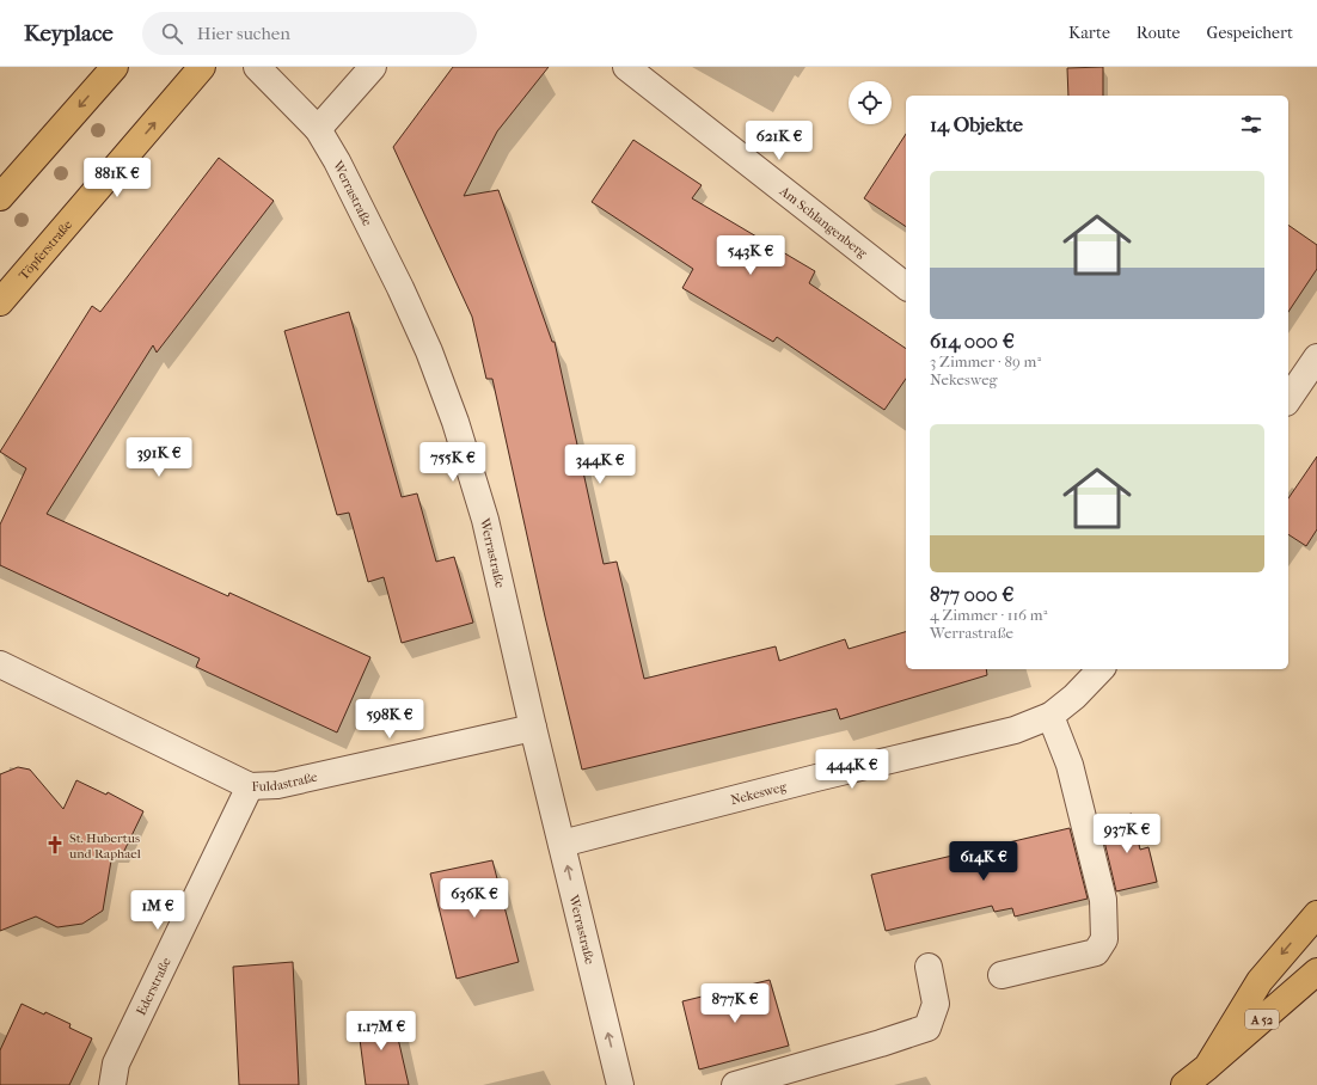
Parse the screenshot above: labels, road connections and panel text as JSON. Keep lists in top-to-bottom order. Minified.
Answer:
{"streets":{"main road":["Töpferstraße","A 52"],"street":["Werrastraße","Am Schlangenberg","Fuldastraße","Nekesweg","Ederstraße"]},"crossings":[["Werrastraße","Fuldastraße"],["Werrastraße","Nekesweg"],["Fuldastraße","Ederstraße"]],"places":{"church":["St. Hubertus und Raphael"]},"page":{"header":"Keyplace","search":"Hier suchen","nav":["Karte","Route","Gespeichert"],"heading":"14 Objekte","price":["621K €","881K €","543K €","391K €","755K €","344K €","598K €","444K €","937K €","614K €","636K €","1M €","877K €","1.17M €"],"list":[{"name":"614 000 €","note":"3 Zimmer · 89 m² · Nekesweg"},{"name":"877 000 €","note":"4 Zimmer · 116 m² · Werrastraße"}]}}
